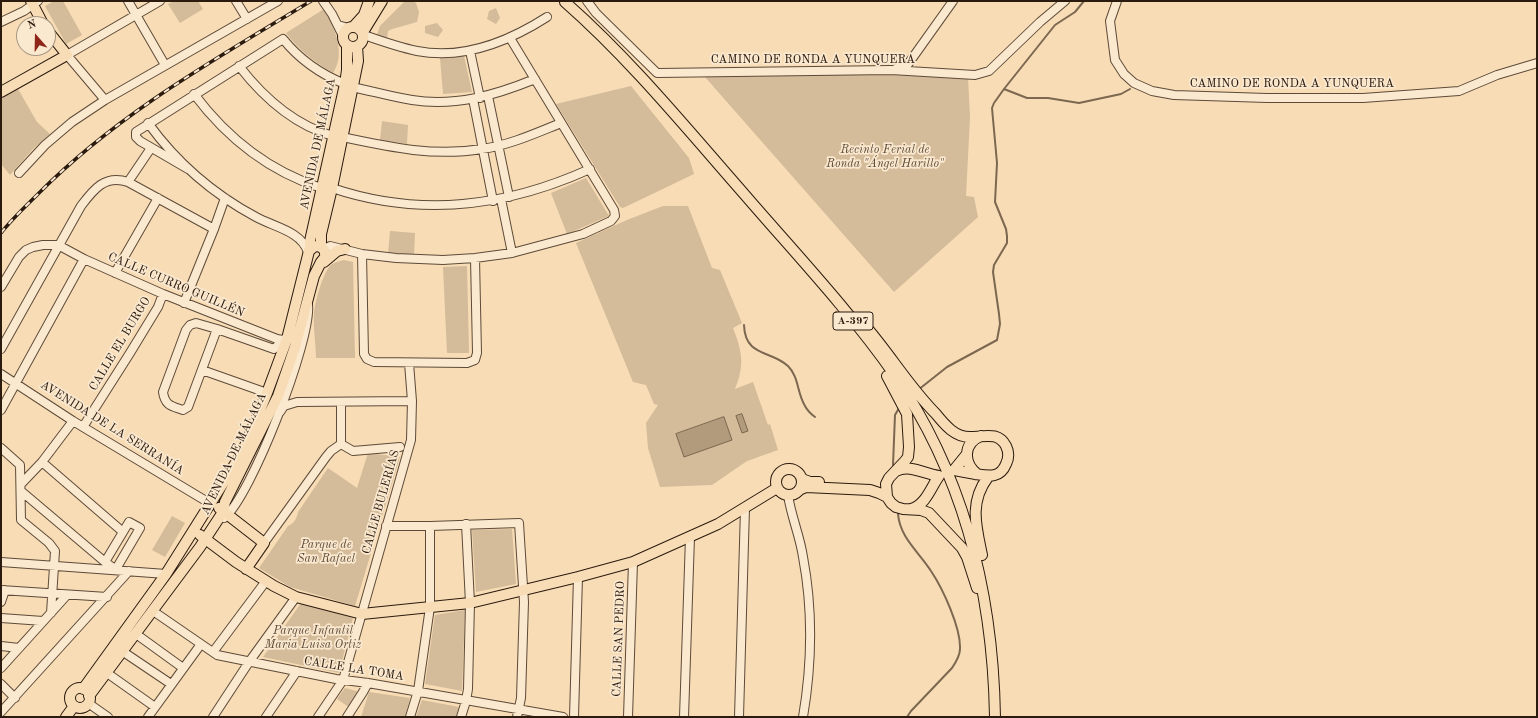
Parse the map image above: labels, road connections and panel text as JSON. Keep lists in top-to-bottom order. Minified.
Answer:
{"streets":{"main road":["AVENIDA DE MÁLAGA","A-397"],"street":["CAMINO DE RONDA A YUNQUERA","CALLE CURRO GUILLÉN","CALLE EL BURGO","AVENIDA DE LA SERRANÍA","CALLE BULERÍAS","CALLE SAN PEDRO","CALLE LA TOMA"]},"crossings":[["AVENIDA DE MÁLAGA","CALLE CURRO GUILLÉN"],["AVENIDA DE MÁLAGA","AVENIDA DE LA SERRANÍA"],["AVENIDA DE MÁLAGA","CALLE LA TOMA"],["CALLE CURRO GUILLÉN","CALLE EL BURGO"],["CALLE EL BURGO","AVENIDA DE LA SERRANÍA"],["CALLE BULERÍAS","CALLE LA TOMA"]],"parks":["Recinto Ferial de Ronda \"Ángel Harillo\"","Parque de San Rafael","Parque Infantil Maria Luisa Ortiz"],"north":"top"}
